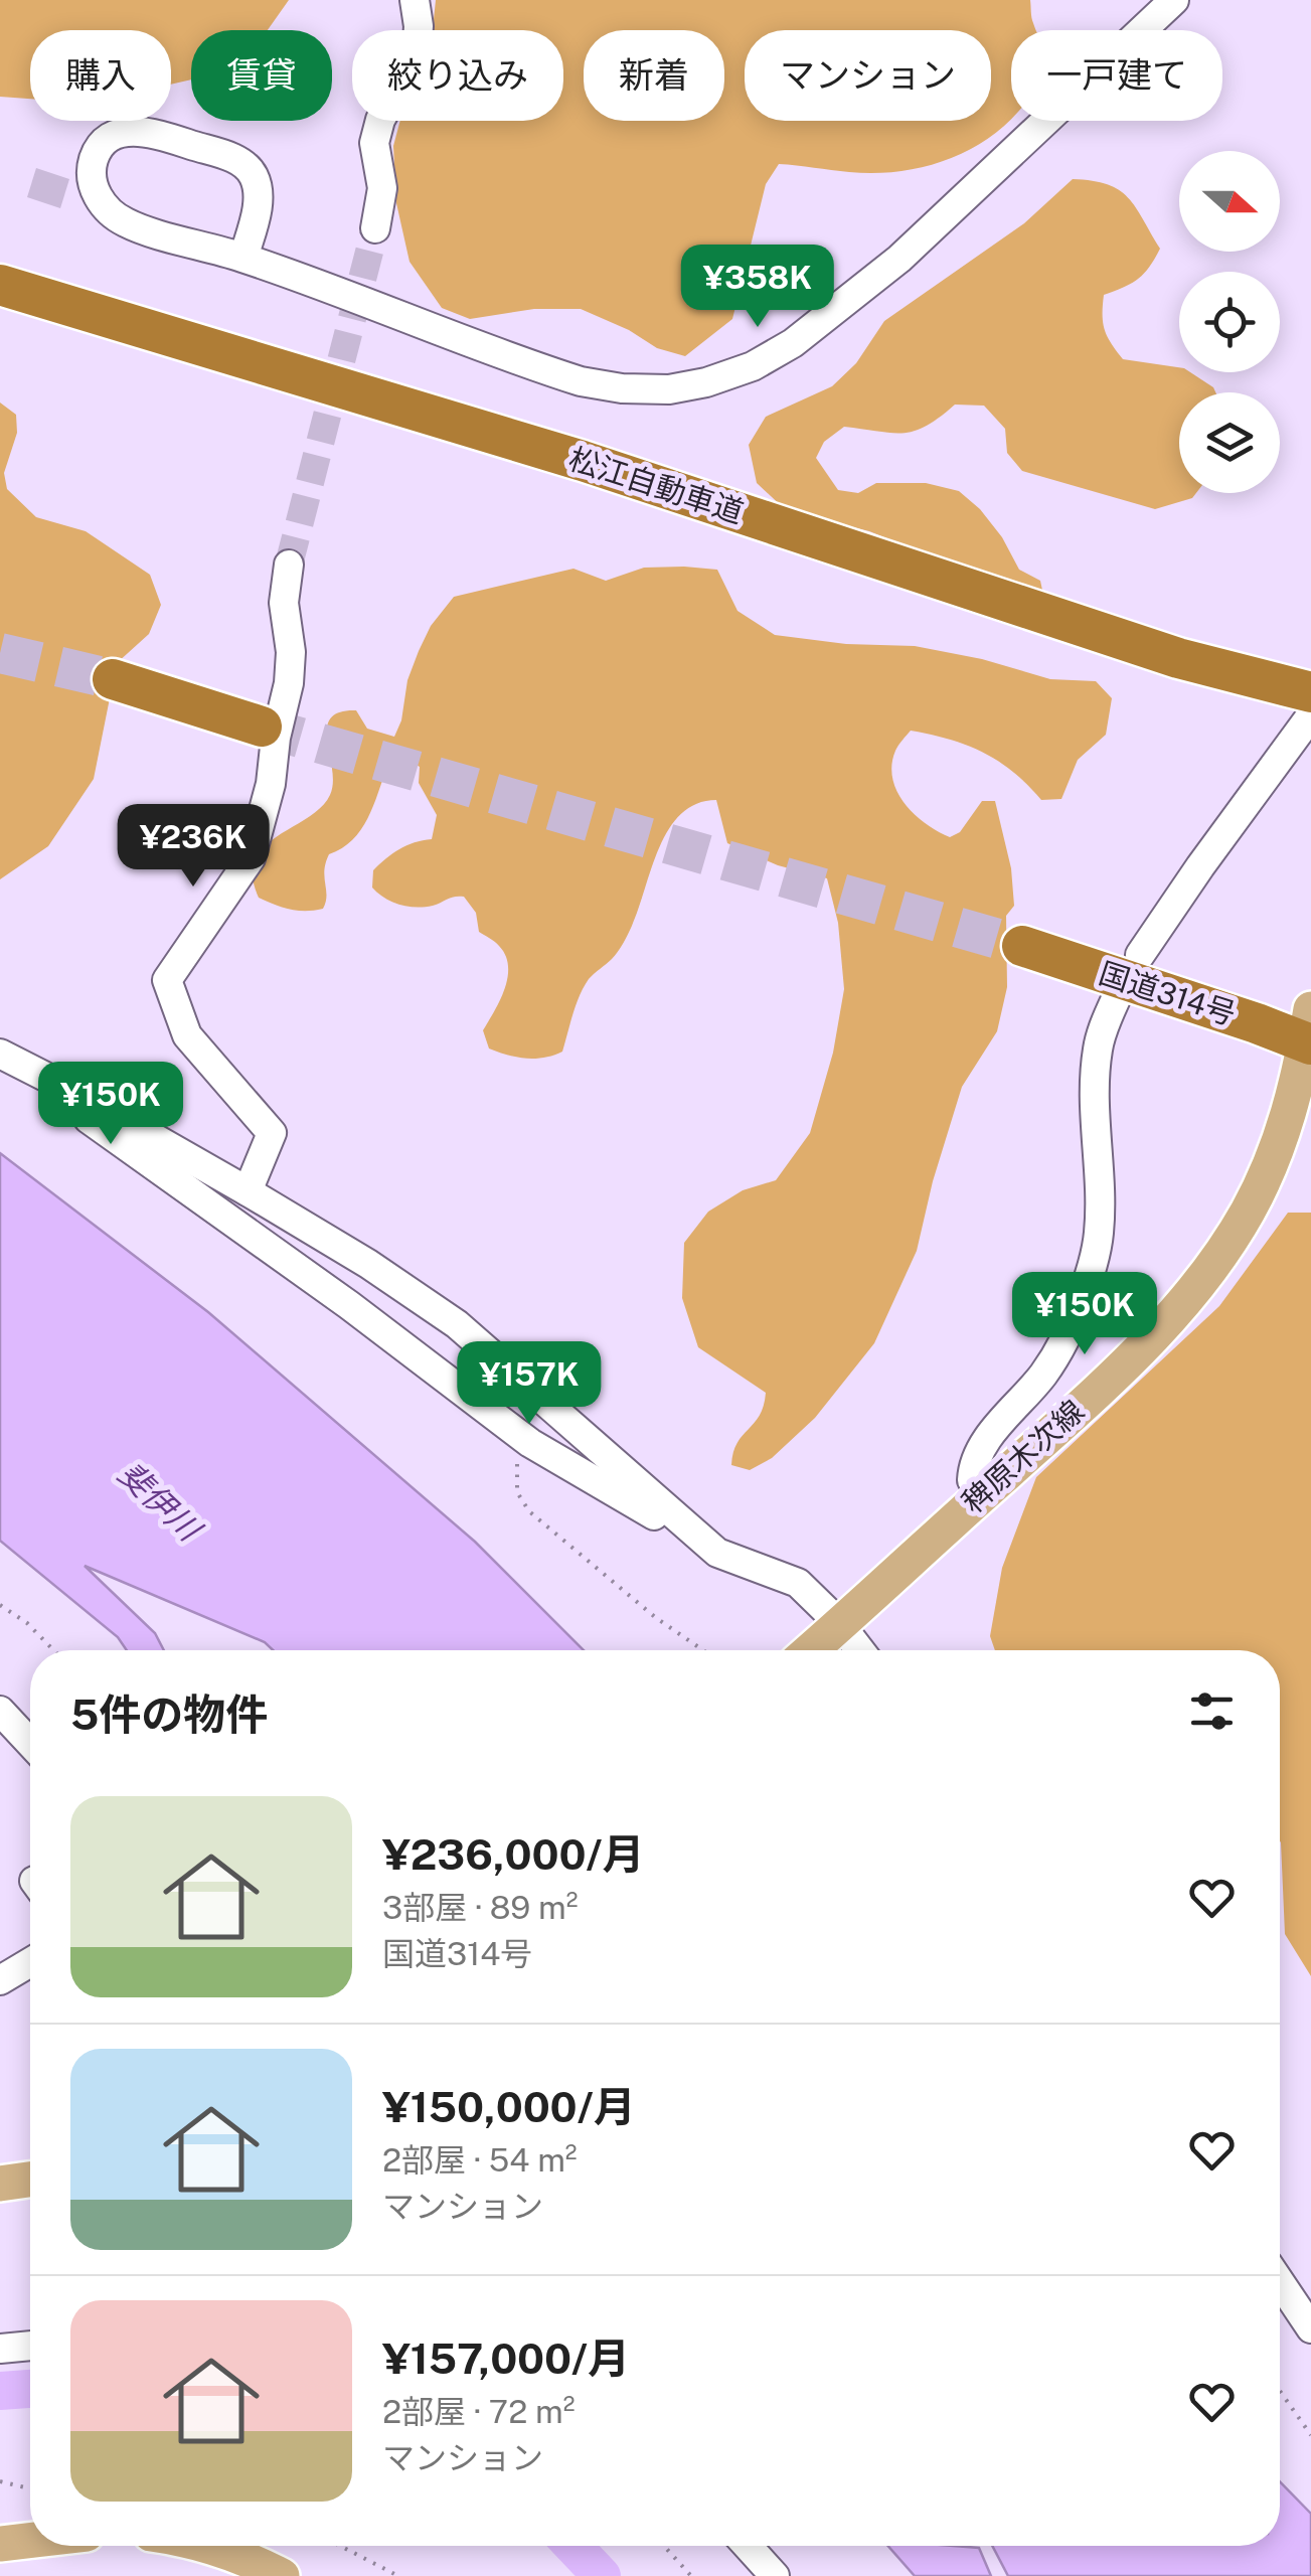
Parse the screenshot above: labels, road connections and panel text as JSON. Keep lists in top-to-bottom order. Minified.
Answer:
{"streets":{"highway":["松江自動車道","国道314号"],"main road":["稗原木次線"]},"crossings":[["国道314号","稗原木次線"]],"water":["斐伊川"],"north":"right","page":{"chip":["購入","賃貸","絞り込み","新着","マンション","一戸建て"],"price":["¥358K","¥236K","¥150K","¥150K","¥157K"],"heading":"5件の物件","list":[{"name":"¥236,000/月","note":"3部屋 · 89 m² · 国道314号"},{"name":"¥150,000/月","note":"2部屋 · 54 m² · マンション"},{"name":"¥157,000/月","note":"2部屋 · 72 m² · マンション"}]}}
